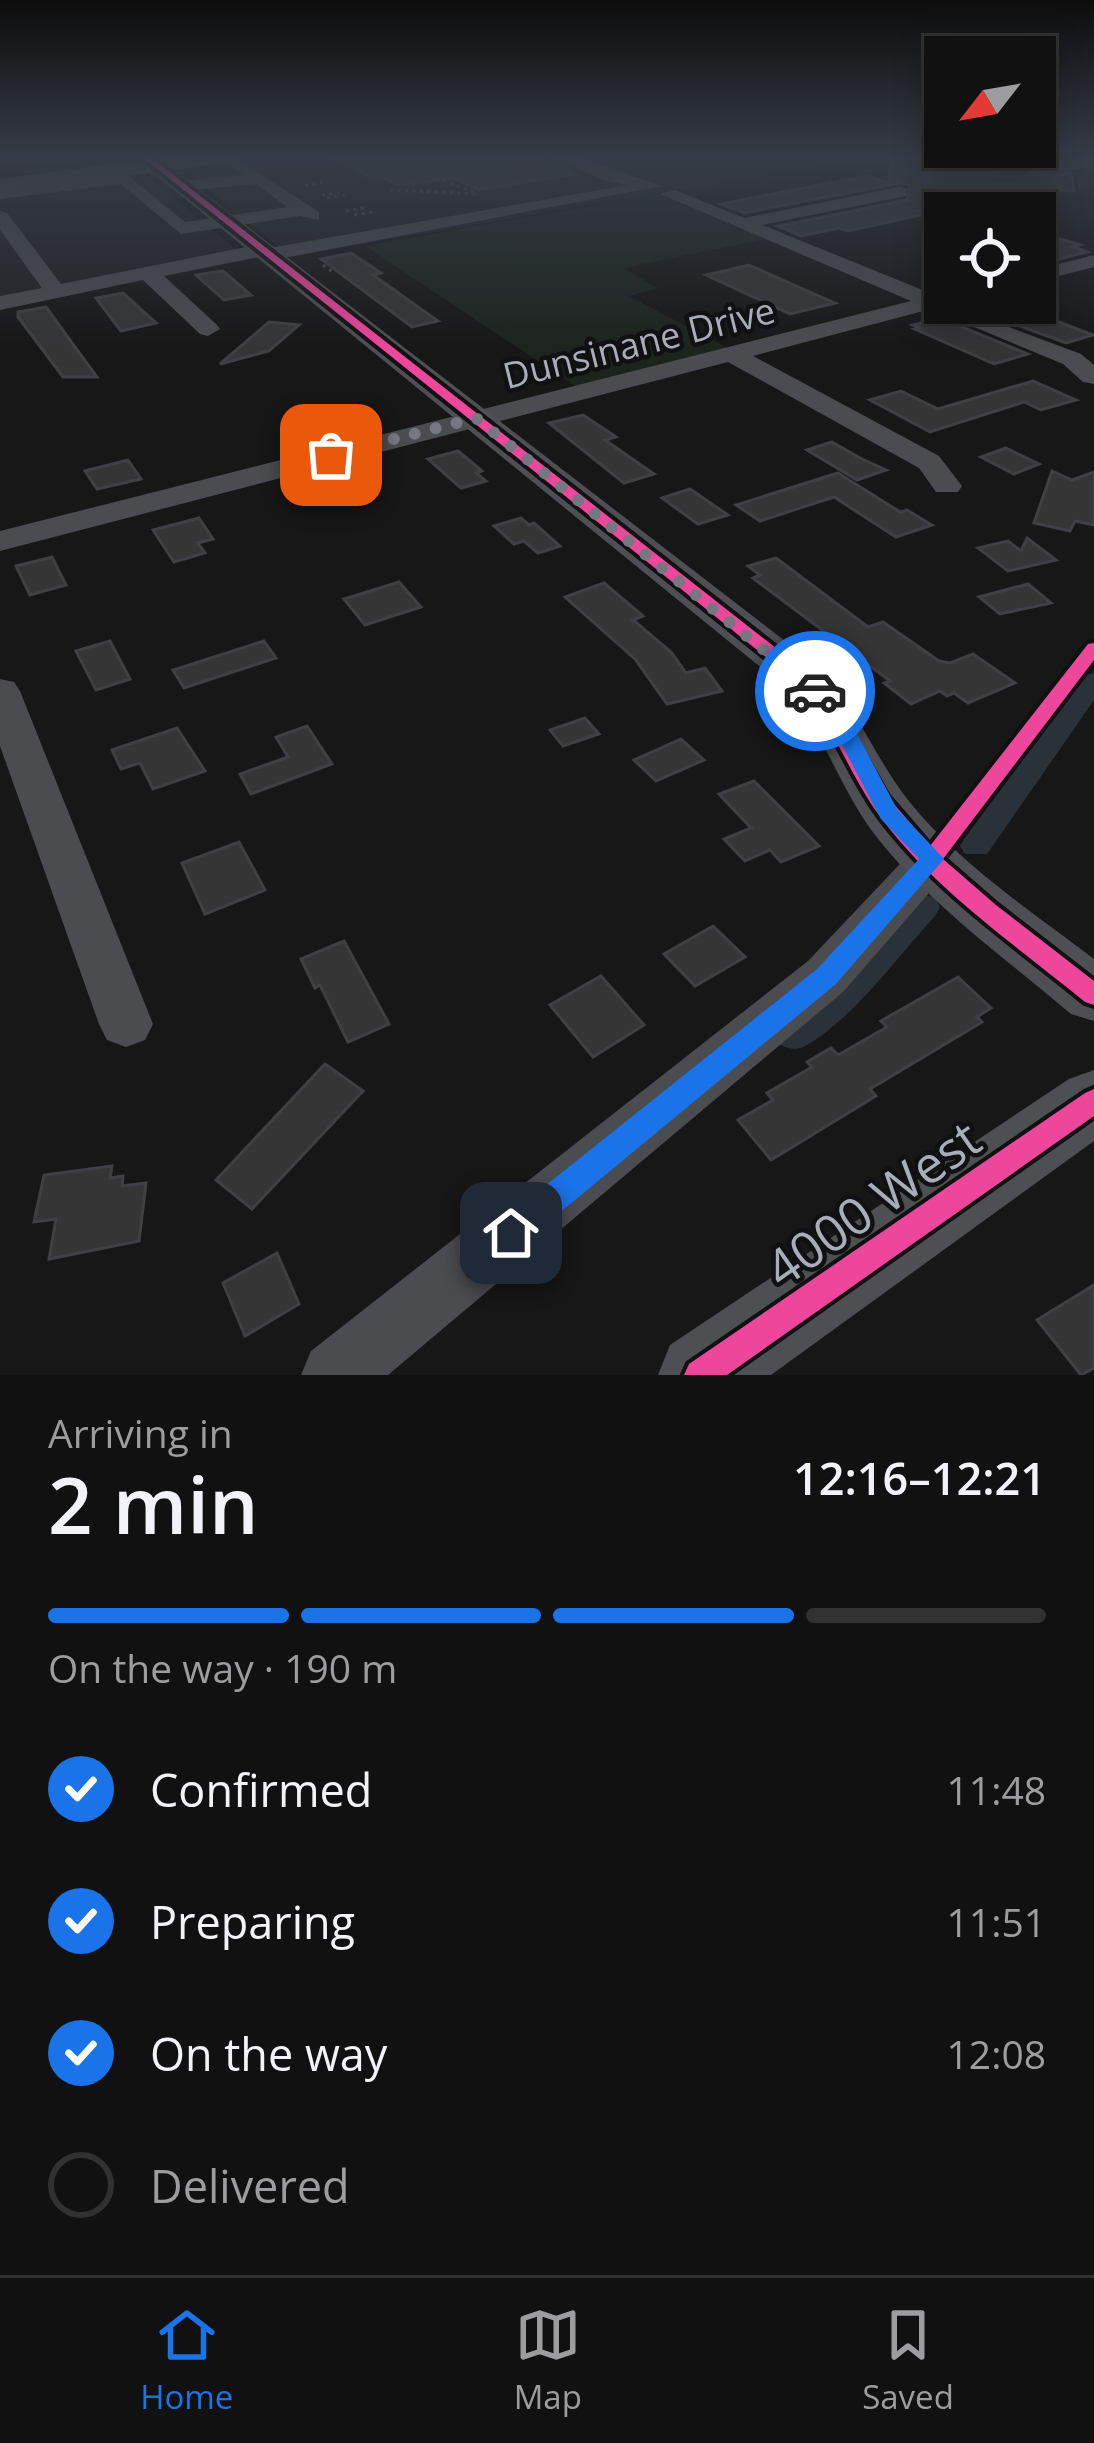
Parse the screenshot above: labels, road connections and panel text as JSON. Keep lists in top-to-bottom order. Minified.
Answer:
{"streets":{"main road":["4000 West"],"street":["Dunsinane Drive"]},"north":"bottom left","page":{"heading":["2 min","Arriving in","12:16–12:21"],"bar":"On the way · 190 m","list":[["Confirmed","11:48"],["Preparing","11:51"],["On the way","12:08"],"Delivered"],"tabs":["Home","Map","Saved"]}}
